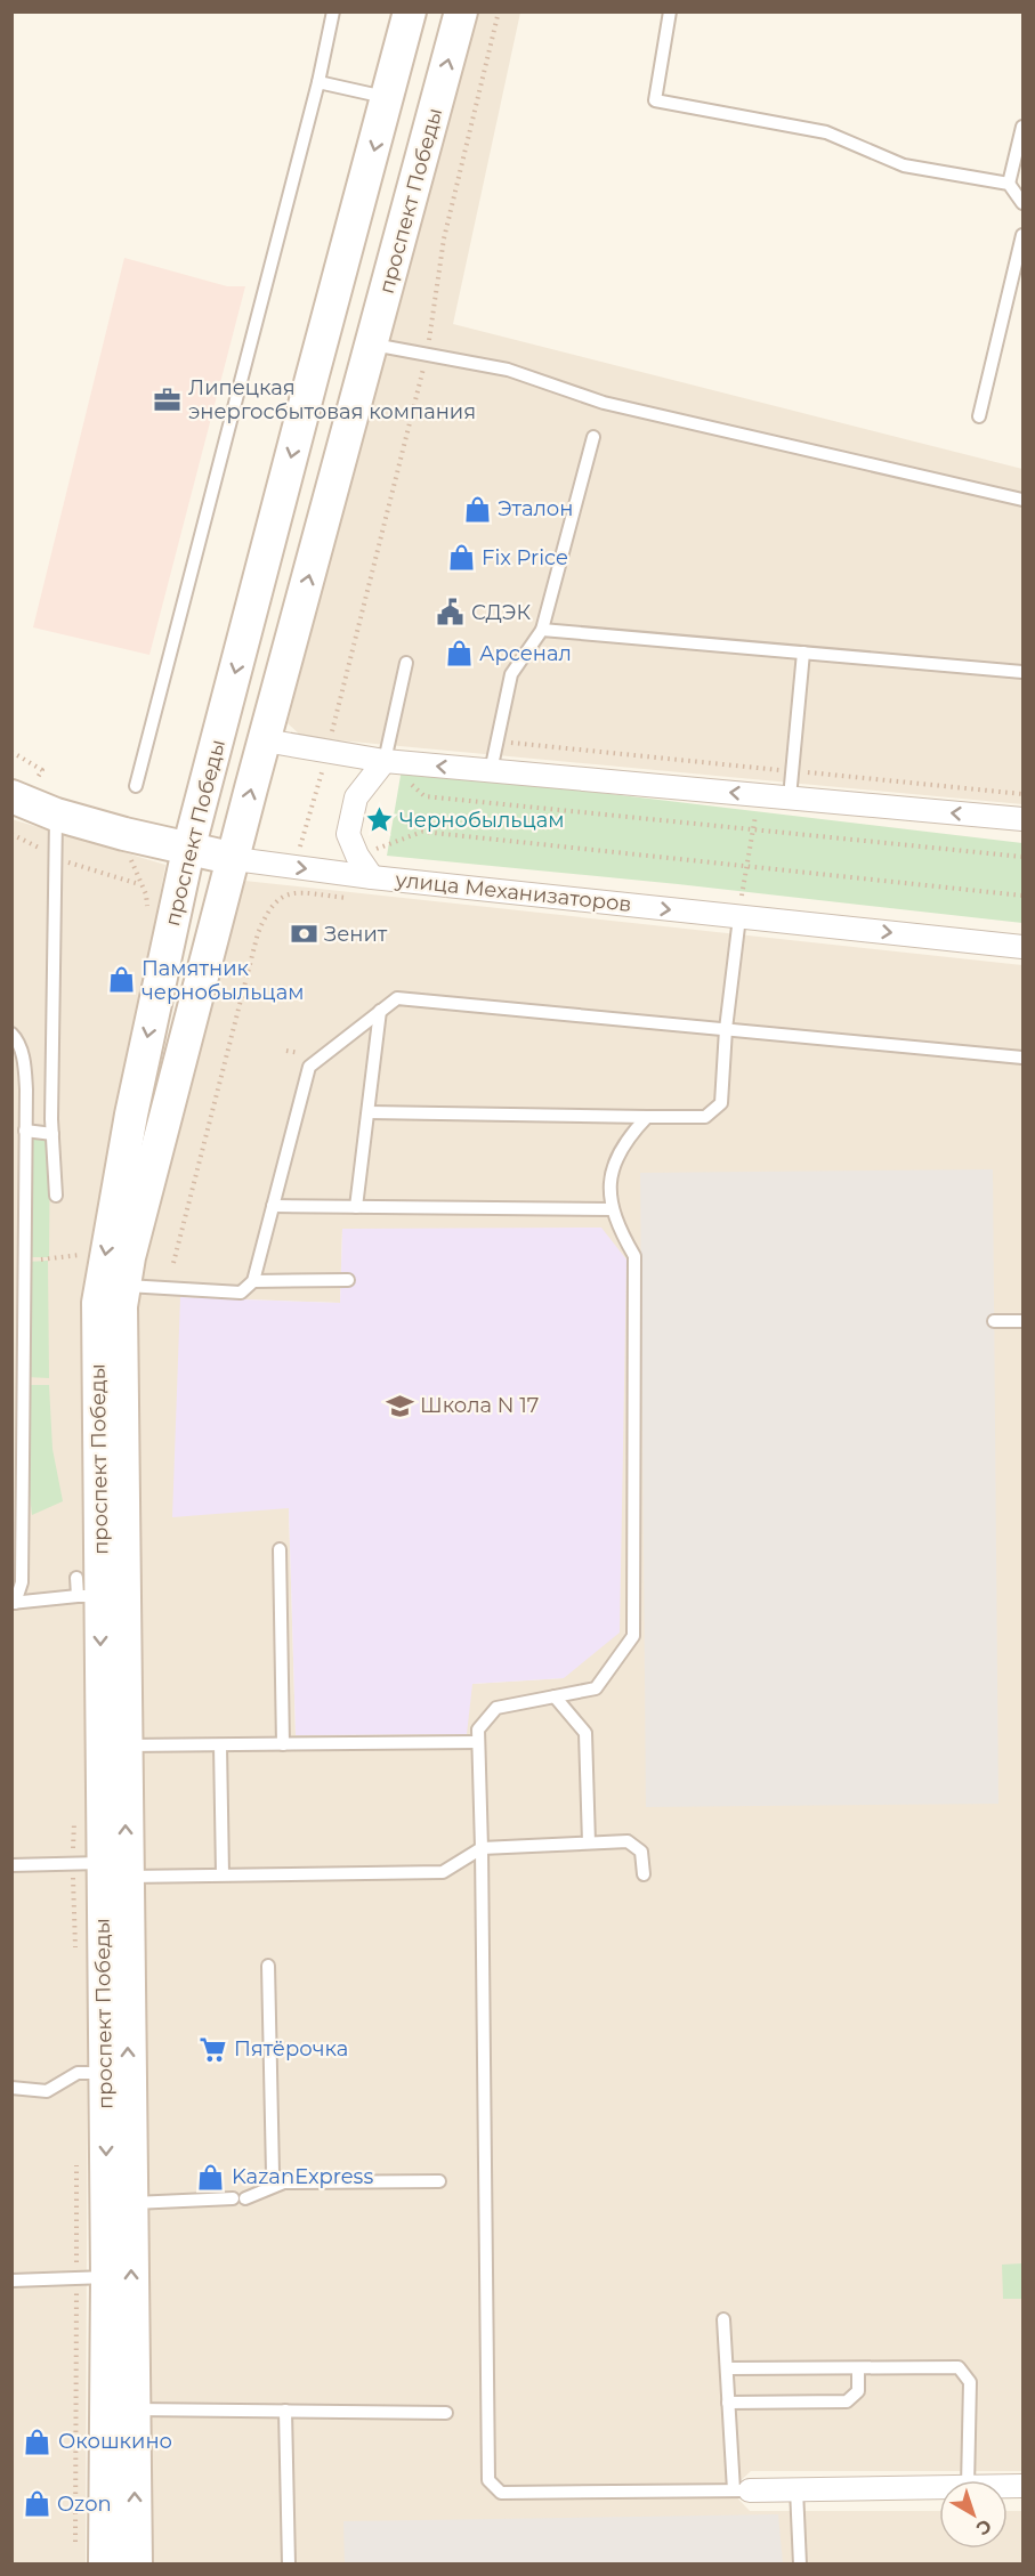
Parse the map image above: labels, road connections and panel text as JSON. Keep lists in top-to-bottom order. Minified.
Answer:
{"streets":{"main road":["проспект Победы","улица Механизаторов"]},"crossings":[["проспект Победы","улица Механизаторов"]],"one_way":["улица Механизаторов"],"places":{"office":["Липецкая энергосбытовая компания"],"shop":["Эталон","Fix Price","Арсенал","Памятник чернобыльцам","KazanExpress","Окошкино","Ozon"],"public building":["СДЭК"],"place":["Чернобыльцам"],"bank":["Зенит"],"school or university":["Школа N 17"],"supermarket":["Пятёрочка"]},"north":"bottom right"}
